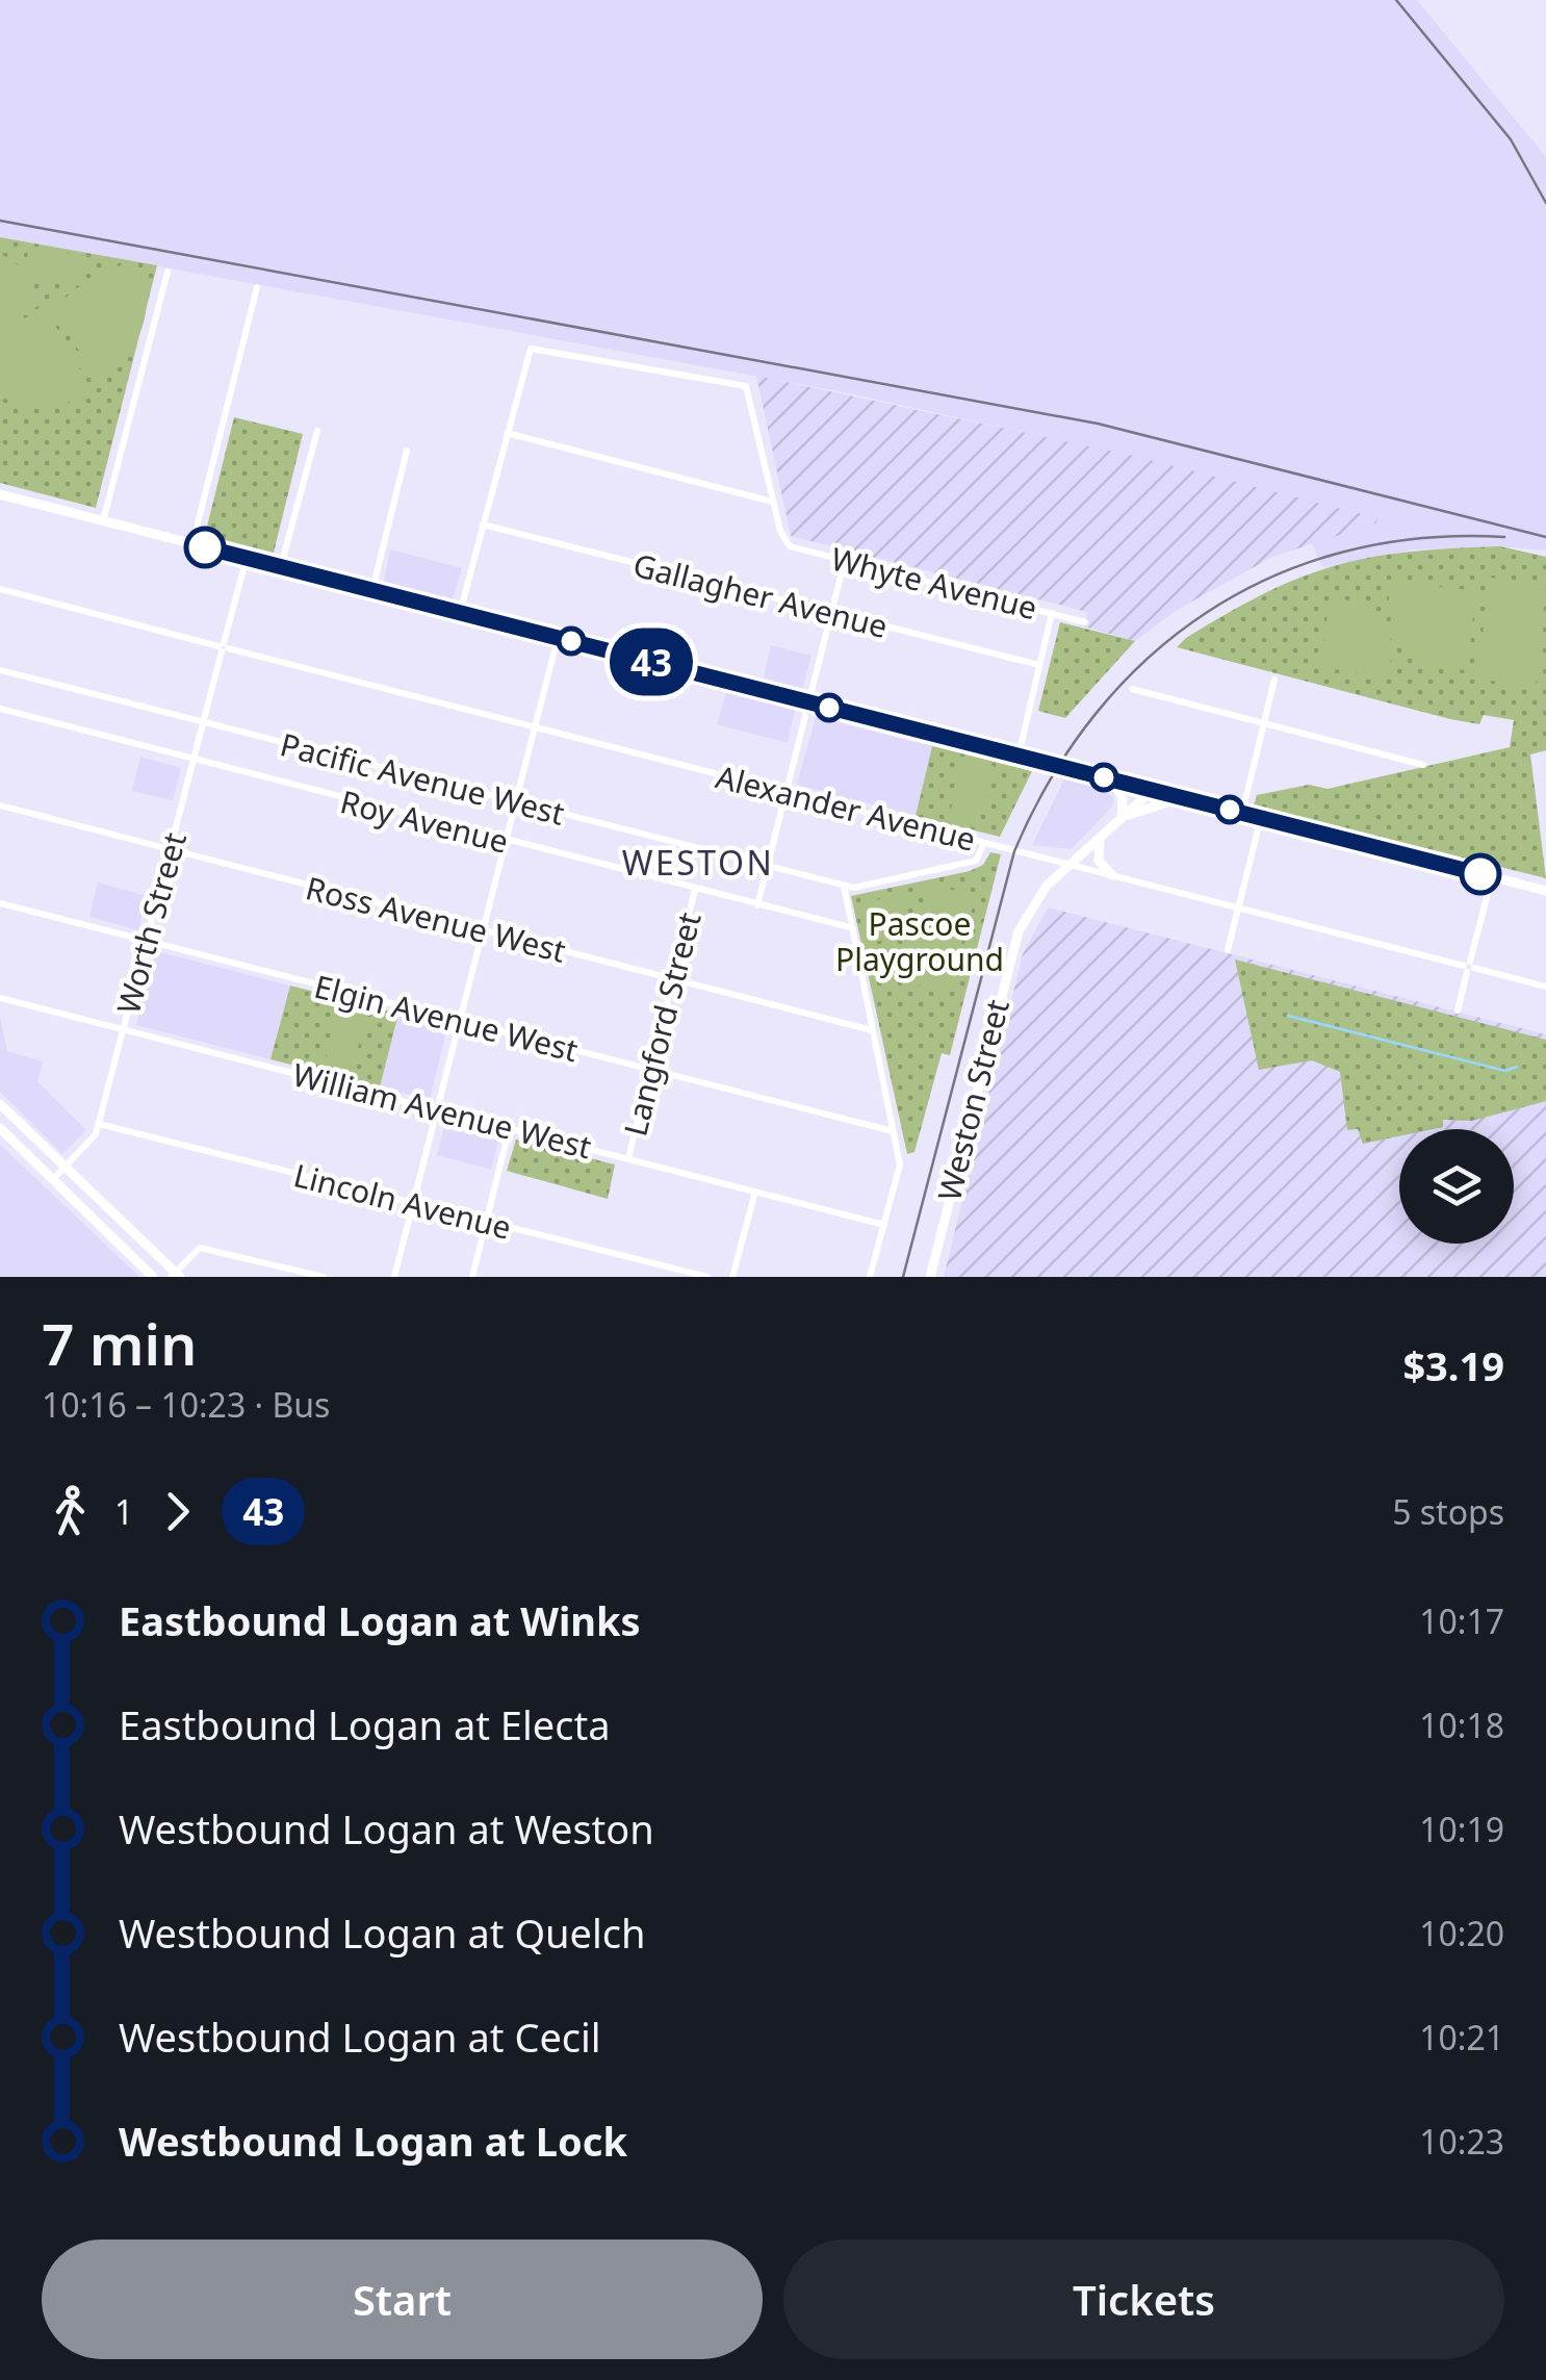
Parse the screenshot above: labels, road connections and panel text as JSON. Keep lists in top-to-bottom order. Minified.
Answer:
{"streets":{"main road":["Weston Street"],"street":["Whyte Avenue","Gallagher Avenue","Pacific Avenue West","Alexander Avenue","Roy Avenue","Ross Avenue West","Worth Street","Elgin Avenue West","Langford Street","William Avenue West","Lincoln Avenue"]},"crossings":[["Pacific Avenue West","Worth Street"],["Alexander Avenue","Worth Street"],["Alexander Avenue","Weston Street"],["Roy Avenue","Worth Street"],["Roy Avenue","Langford Street"],["Ross Avenue West","Worth Street"],["Ross Avenue West","Langford Street"],["Worth Street","Elgin Avenue West"],["Worth Street","William Avenue West"],["Worth Street","Lincoln Avenue"],["Elgin Avenue West","Langford Street"],["Langford Street","William Avenue West"]],"districts":["WESTON"],"parks":["Pascoe Playground"],"lines":["bus line 43"],"page":{"on_map":"43","heading":["7 min","10:16 – 10:23 · Bus","$3.19"],"legs":["1","43","5 stops"],"list":[{"name":"Eastbound Logan at Winks","value":"10:17"},{"name":"Eastbound Logan at Electa","value":"10:18"},{"name":"Westbound Logan at Weston","value":"10:19"},{"name":"Westbound Logan at Quelch","value":"10:20"},{"name":"Westbound Logan at Cecil","value":"10:21"},{"name":"Westbound Logan at Lock","value":"10:23"}],"buttons":["Start","Tickets"]}}
